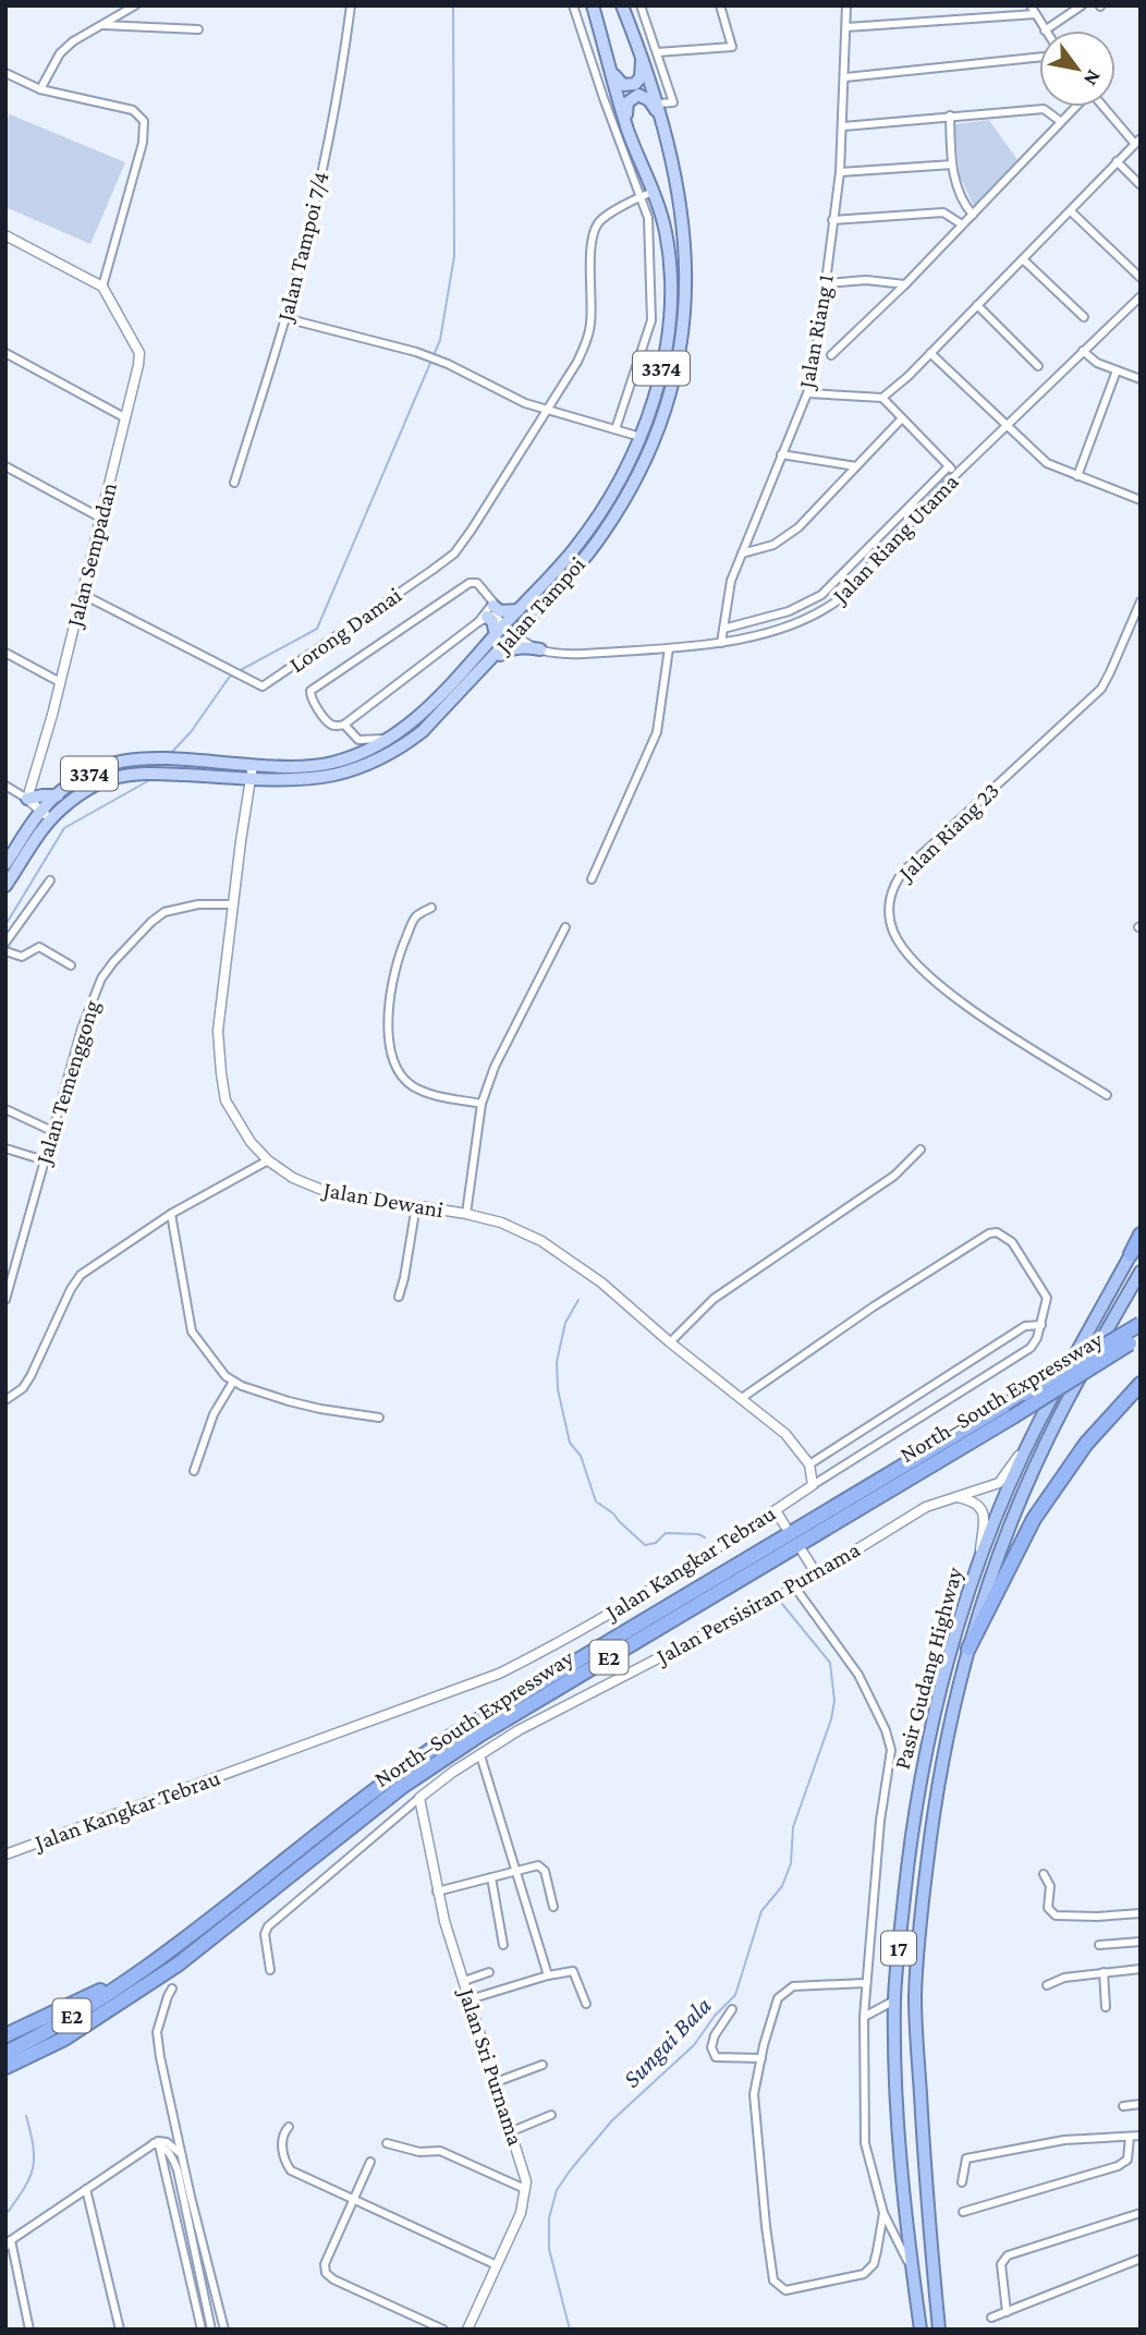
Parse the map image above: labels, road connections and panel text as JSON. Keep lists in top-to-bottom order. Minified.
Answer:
{"streets":{"highway":["North–South Expressway","E2","Pasir Gudang Highway","17"],"main road":["3374","Jalan Tampoi"],"street":["Jalan Tampoi 7/4","Jalan Riang 1","Jalan Riang Utama","Jalan Sempadan","Lorong Damai","Jalan Riang 23","Jalan Temenggong","Jalan Dewani","Jalan Kangkar Tebrau","Jalan Persisiran Purnama","Jalan Sri Purnama"]},"crossings":[["Jalan Riang 1","Jalan Riang Utama"],["Jalan Riang Utama","Jalan Tampoi"],["Jalan Sempadan","Lorong Damai"],["Jalan Tampoi","Jalan Dewani"],["Jalan Temenggong","Jalan Dewani"],["Jalan Dewani","Jalan Kangkar Tebrau"],["Jalan Persisiran Purnama","Pasir Gudang Highway"],["Jalan Persisiran Purnama","Jalan Sri Purnama"]],"water":["Sungai Bala"],"north":"bottom right"}
